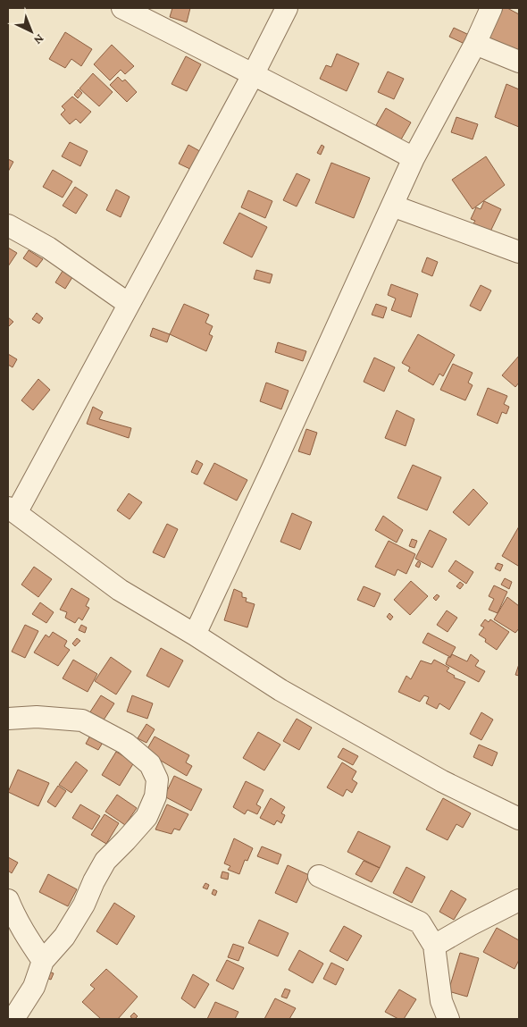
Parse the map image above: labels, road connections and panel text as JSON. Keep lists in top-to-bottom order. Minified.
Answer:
{"north":"bottom right"}
